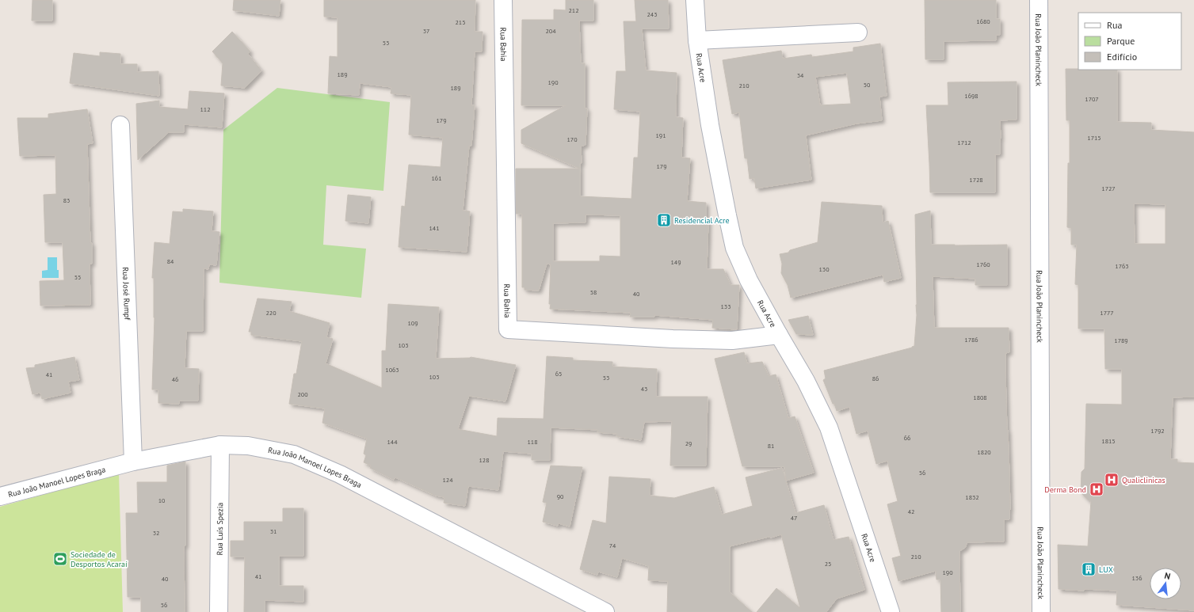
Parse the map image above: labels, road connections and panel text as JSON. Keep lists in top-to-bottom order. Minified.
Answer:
{"streets":{"street":["Rua Bahia","Rua João Planincheck","Rua Acre","Rua José Rumpf","Rua João Manoel Lopes Braga","Rua Luís Spezia"]},"crossings":[["Rua Bahia","Rua Acre"],["Rua José Rumpf","Rua João Manoel Lopes Braga"],["Rua João Manoel Lopes Braga","Rua Luís Spezia"]],"places":{"building":["Residencial Acre","LUX"],"hospital":["Qualiclinicas","Derma Bond"],"sports":["Sociedade de Desportos Acaraí"]},"house_numbers":["212","243","1680","215","37","204","53","189","34","190","50","210","189","1698","1707","112","179","191","1715","170","1712","179","161","1728","1727","83","141","84","149","1760","1763","130","55","58","40","133","220","1777","109","1786","1789","103","1063","65","41","103","53","86","46","43","200","1808","1792","66","1815","144","118","29","81","1820","128","56","124","90","1832","10","42","47","31","32","74","210","25","190","41","136","40","56"],"legend":["Rua","Parque","Edifício"],"north":"top"}
